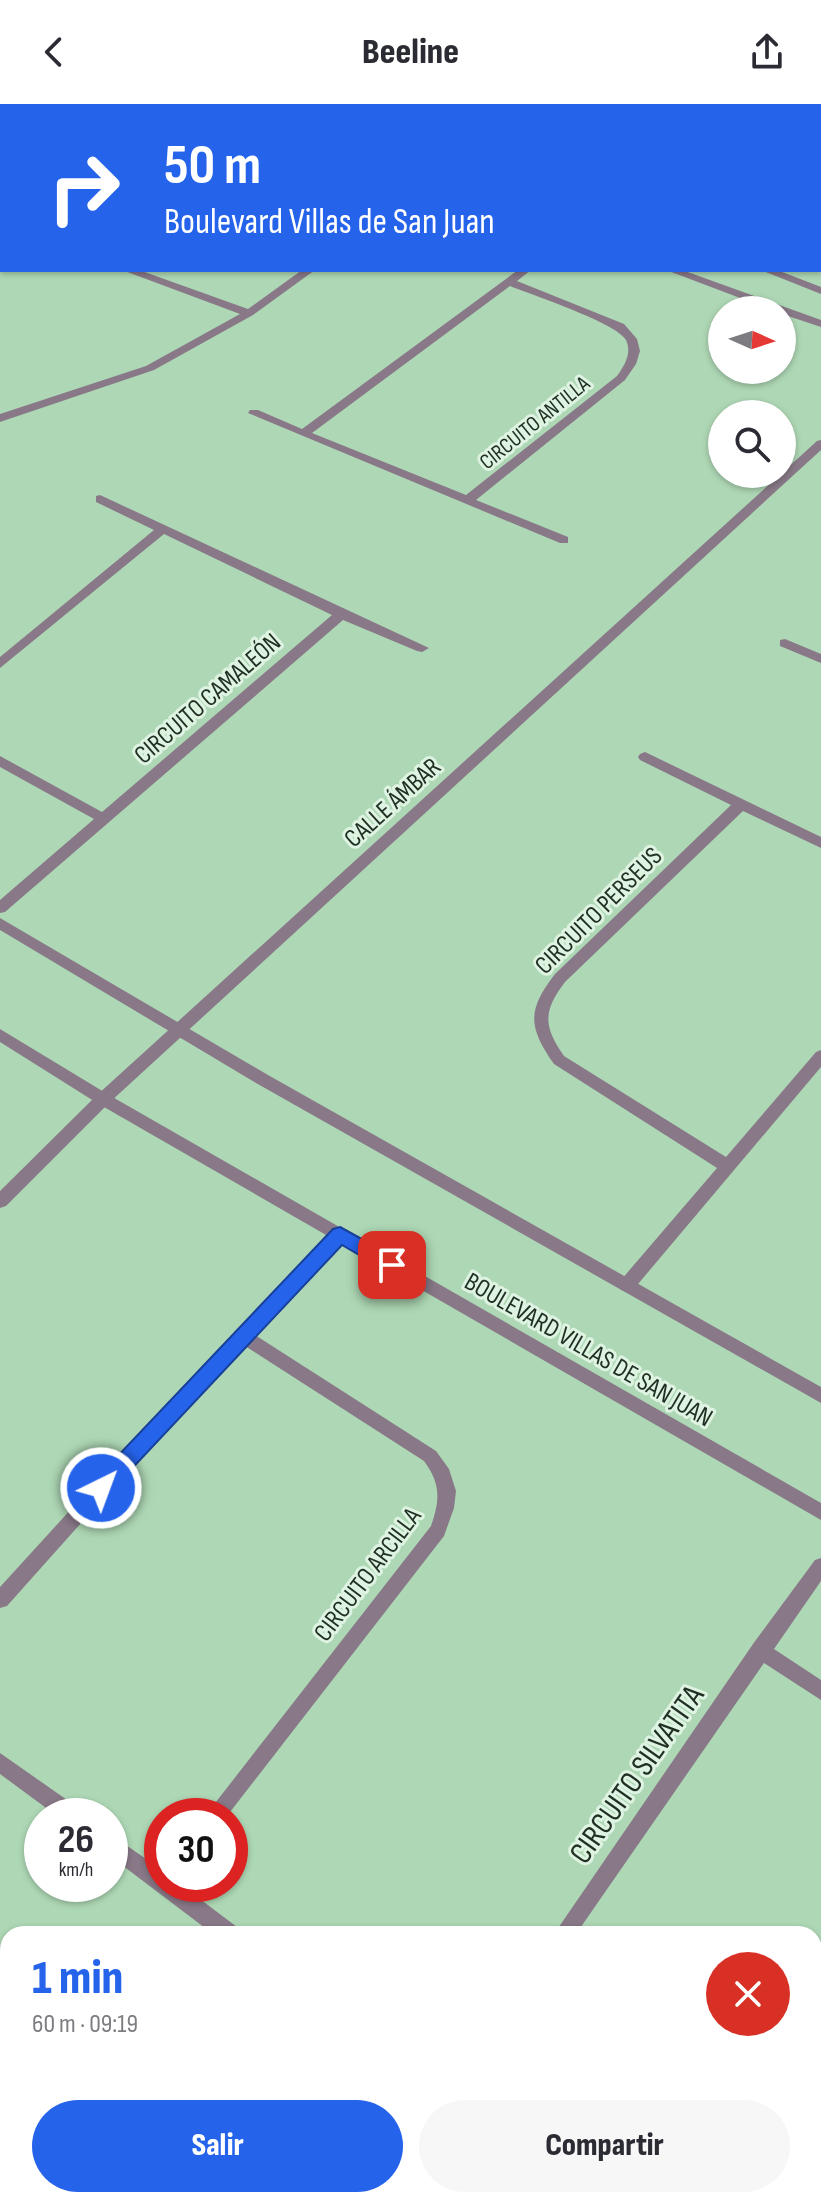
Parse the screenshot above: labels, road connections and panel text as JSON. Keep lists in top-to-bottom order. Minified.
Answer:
{"streets":{"street":["CIRCUITO ANTILLA","CIRCUITO CAMALEÓN","CALLE ÁMBAR","CIRCUITO PERSEUS","BOULEVARD VILLAS DE SAN JUAN","CIRCUITO ARCILLA","CIRCUITO SILVATITA"]},"crossings":[["CALLE ÁMBAR","BOULEVARD VILLAS DE SAN JUAN"]],"north":"right","page":{"header":"Beeline","turn":["50 m","Boulevard Villas de San Juan"],"speed":"26 km/h","limit":"30","heading":["1 min","60 m · 09:19"],"buttons":["Salir","Compartir"]}}
